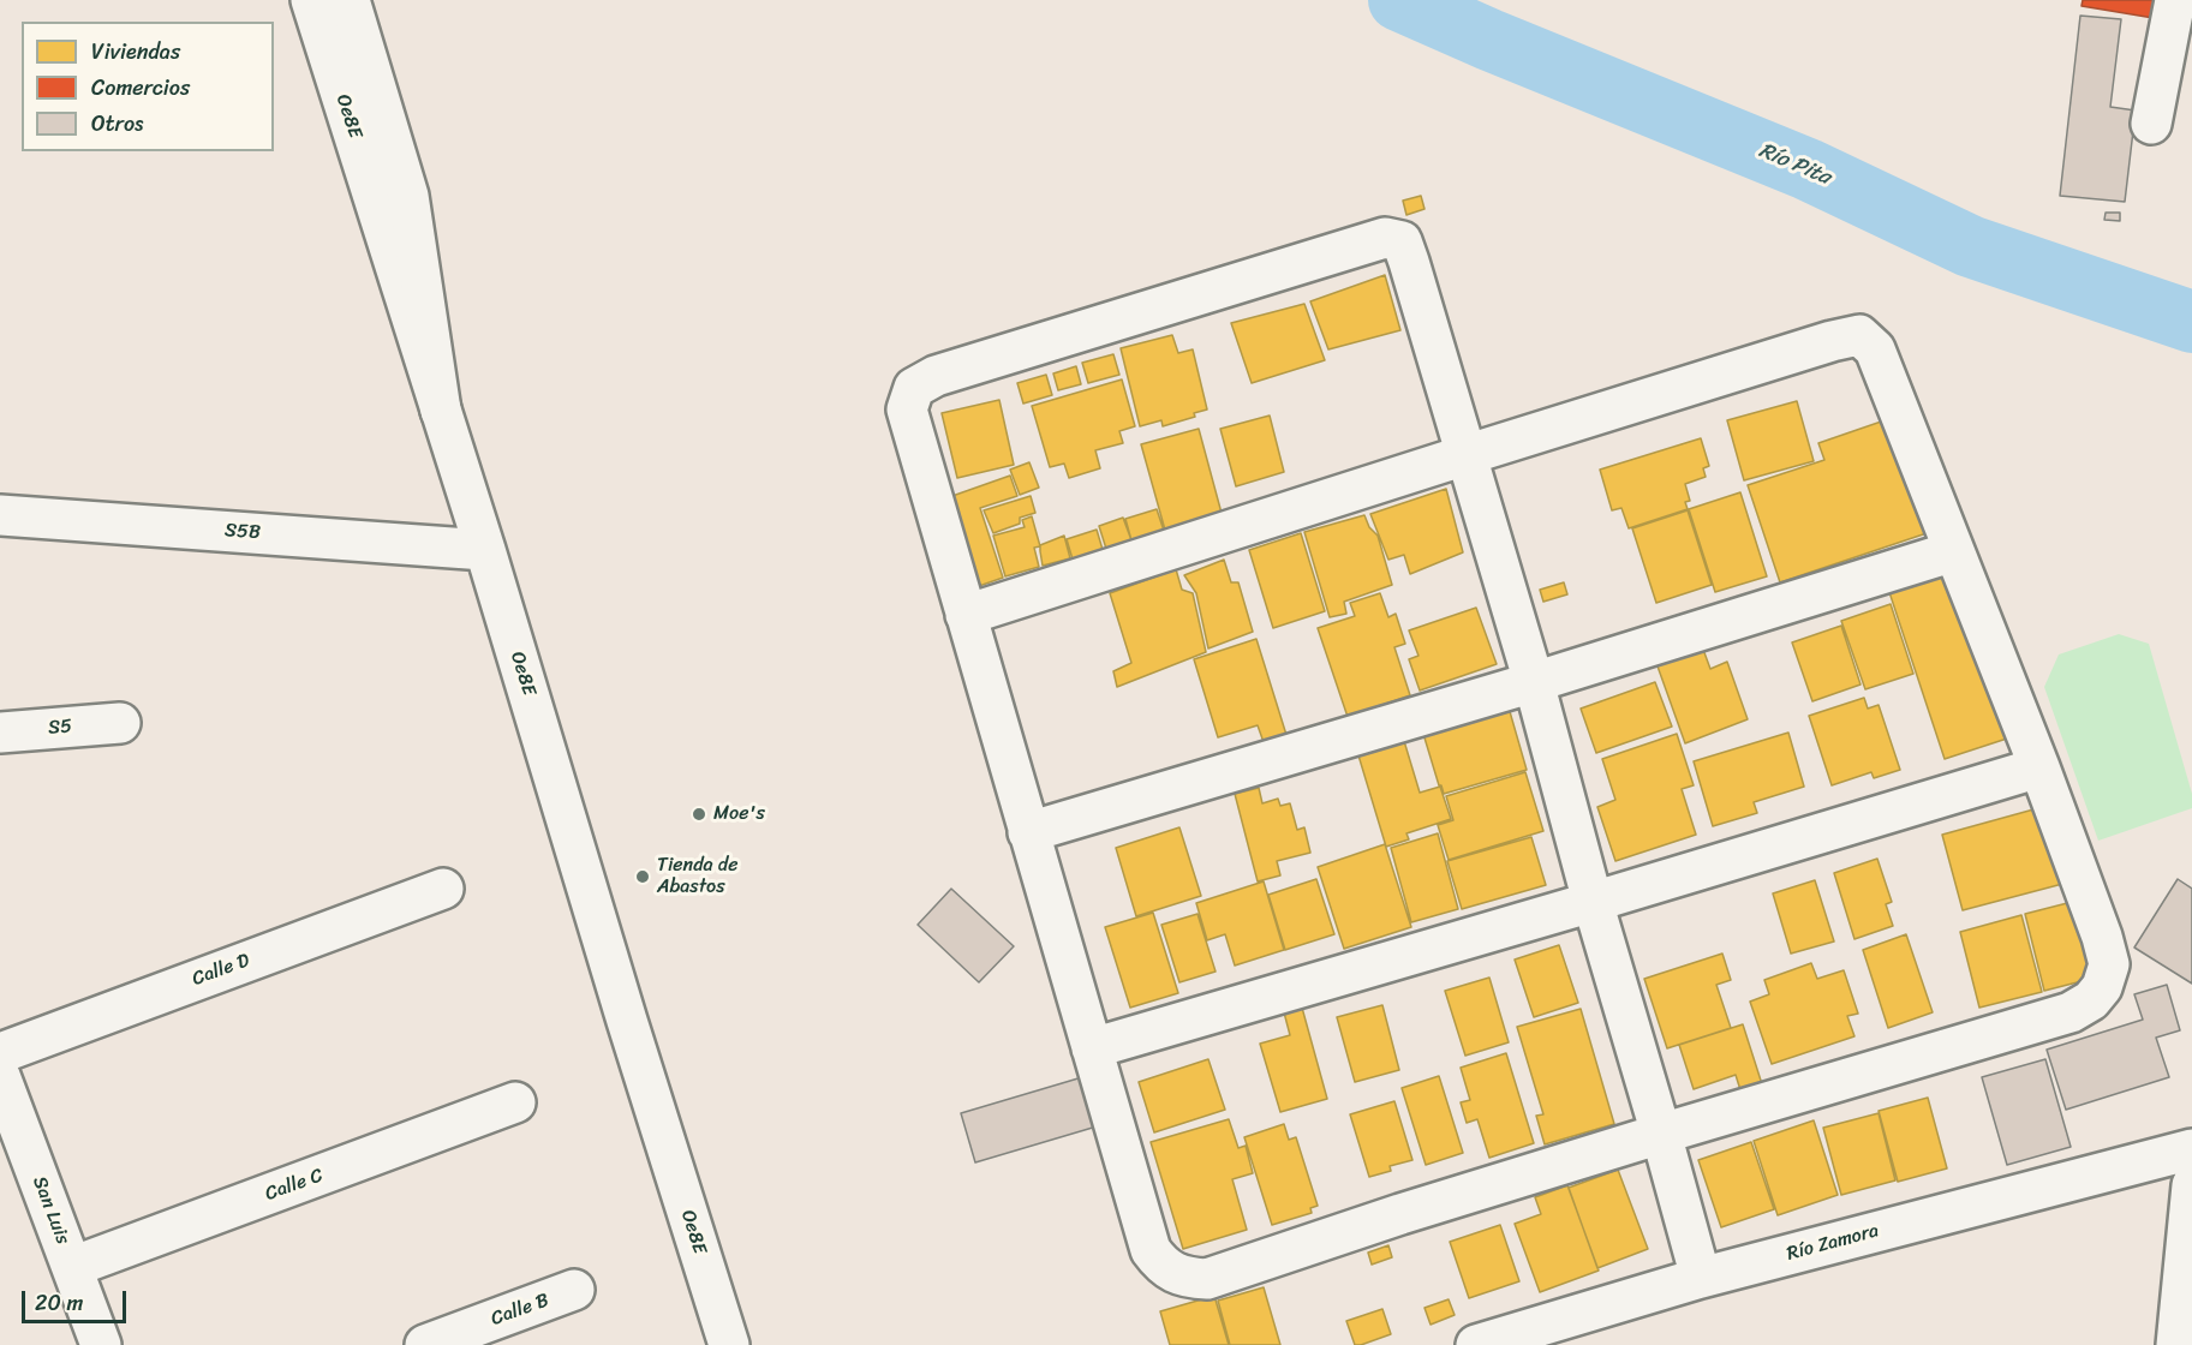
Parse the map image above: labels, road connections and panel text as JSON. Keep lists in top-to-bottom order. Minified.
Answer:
{"streets":{"main road":["Oe8E","S5B","S5","Calle D","Calle C","San Luis","Río Zamora","Calle B"]},"crossings":[["Oe8E","S5B"],["Calle C","San Luis"]],"water":["Río Pita"],"places":["Moe's","Tienda de Abastos"],"legend":["Viviendas","Comercios","Otros"],"scale_bar":"20 m"}
